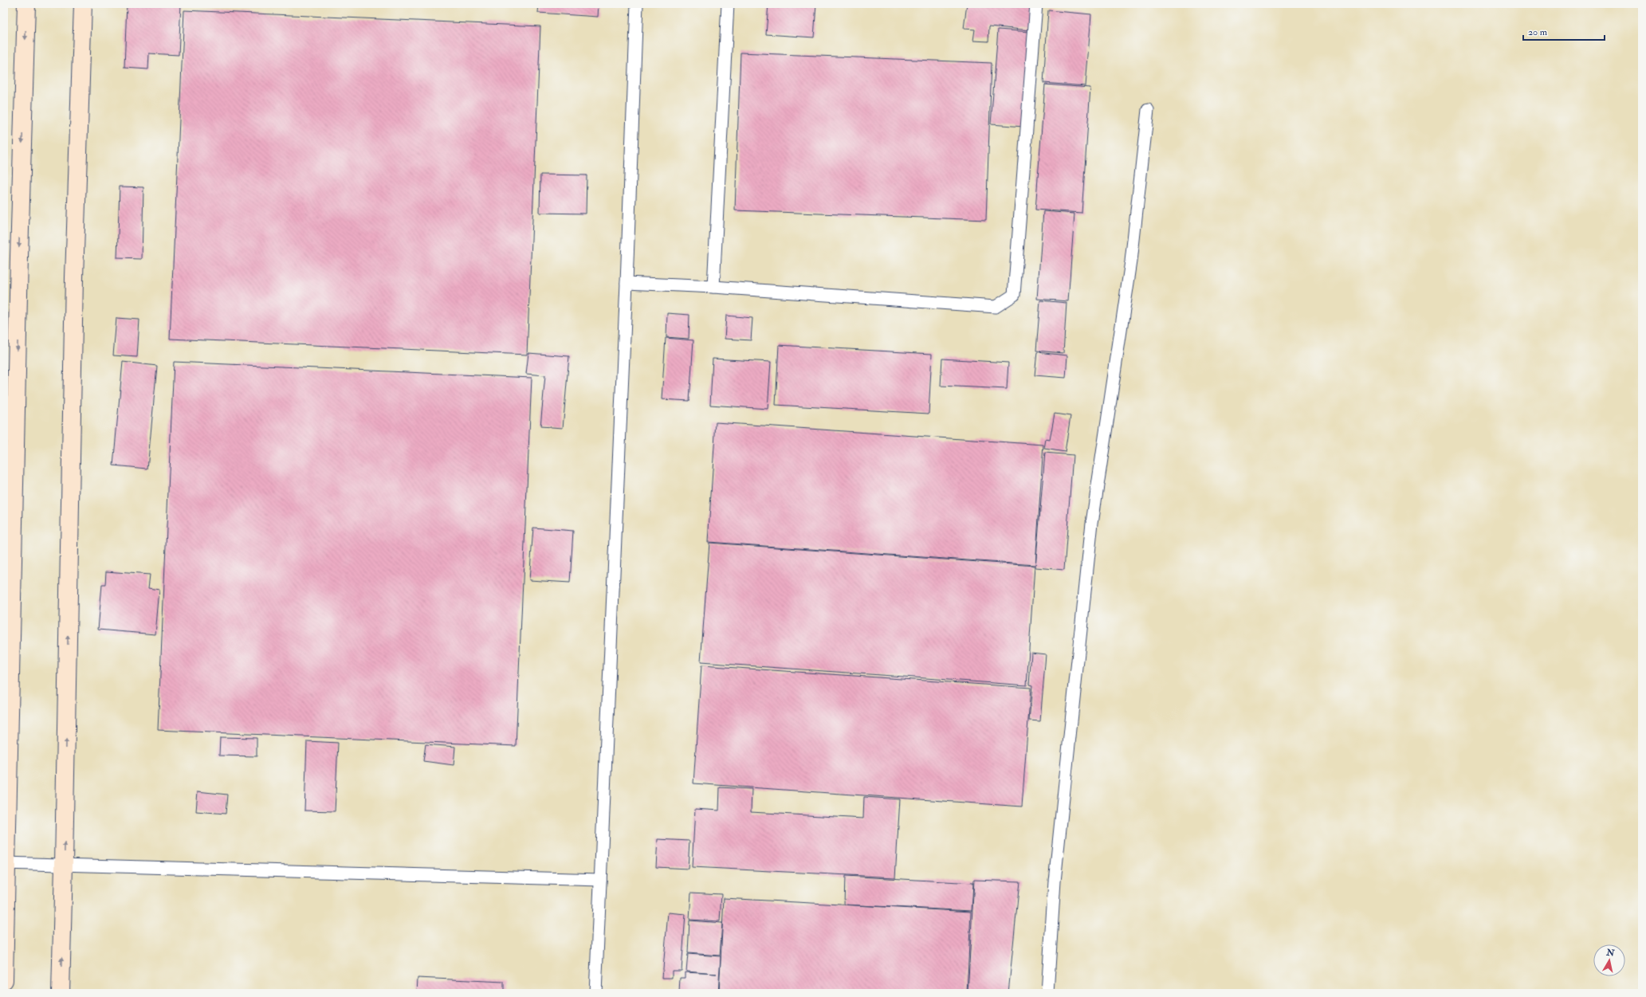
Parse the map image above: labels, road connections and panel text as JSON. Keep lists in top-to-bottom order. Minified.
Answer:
{"scale_bar":"20 m","north":"top"}
